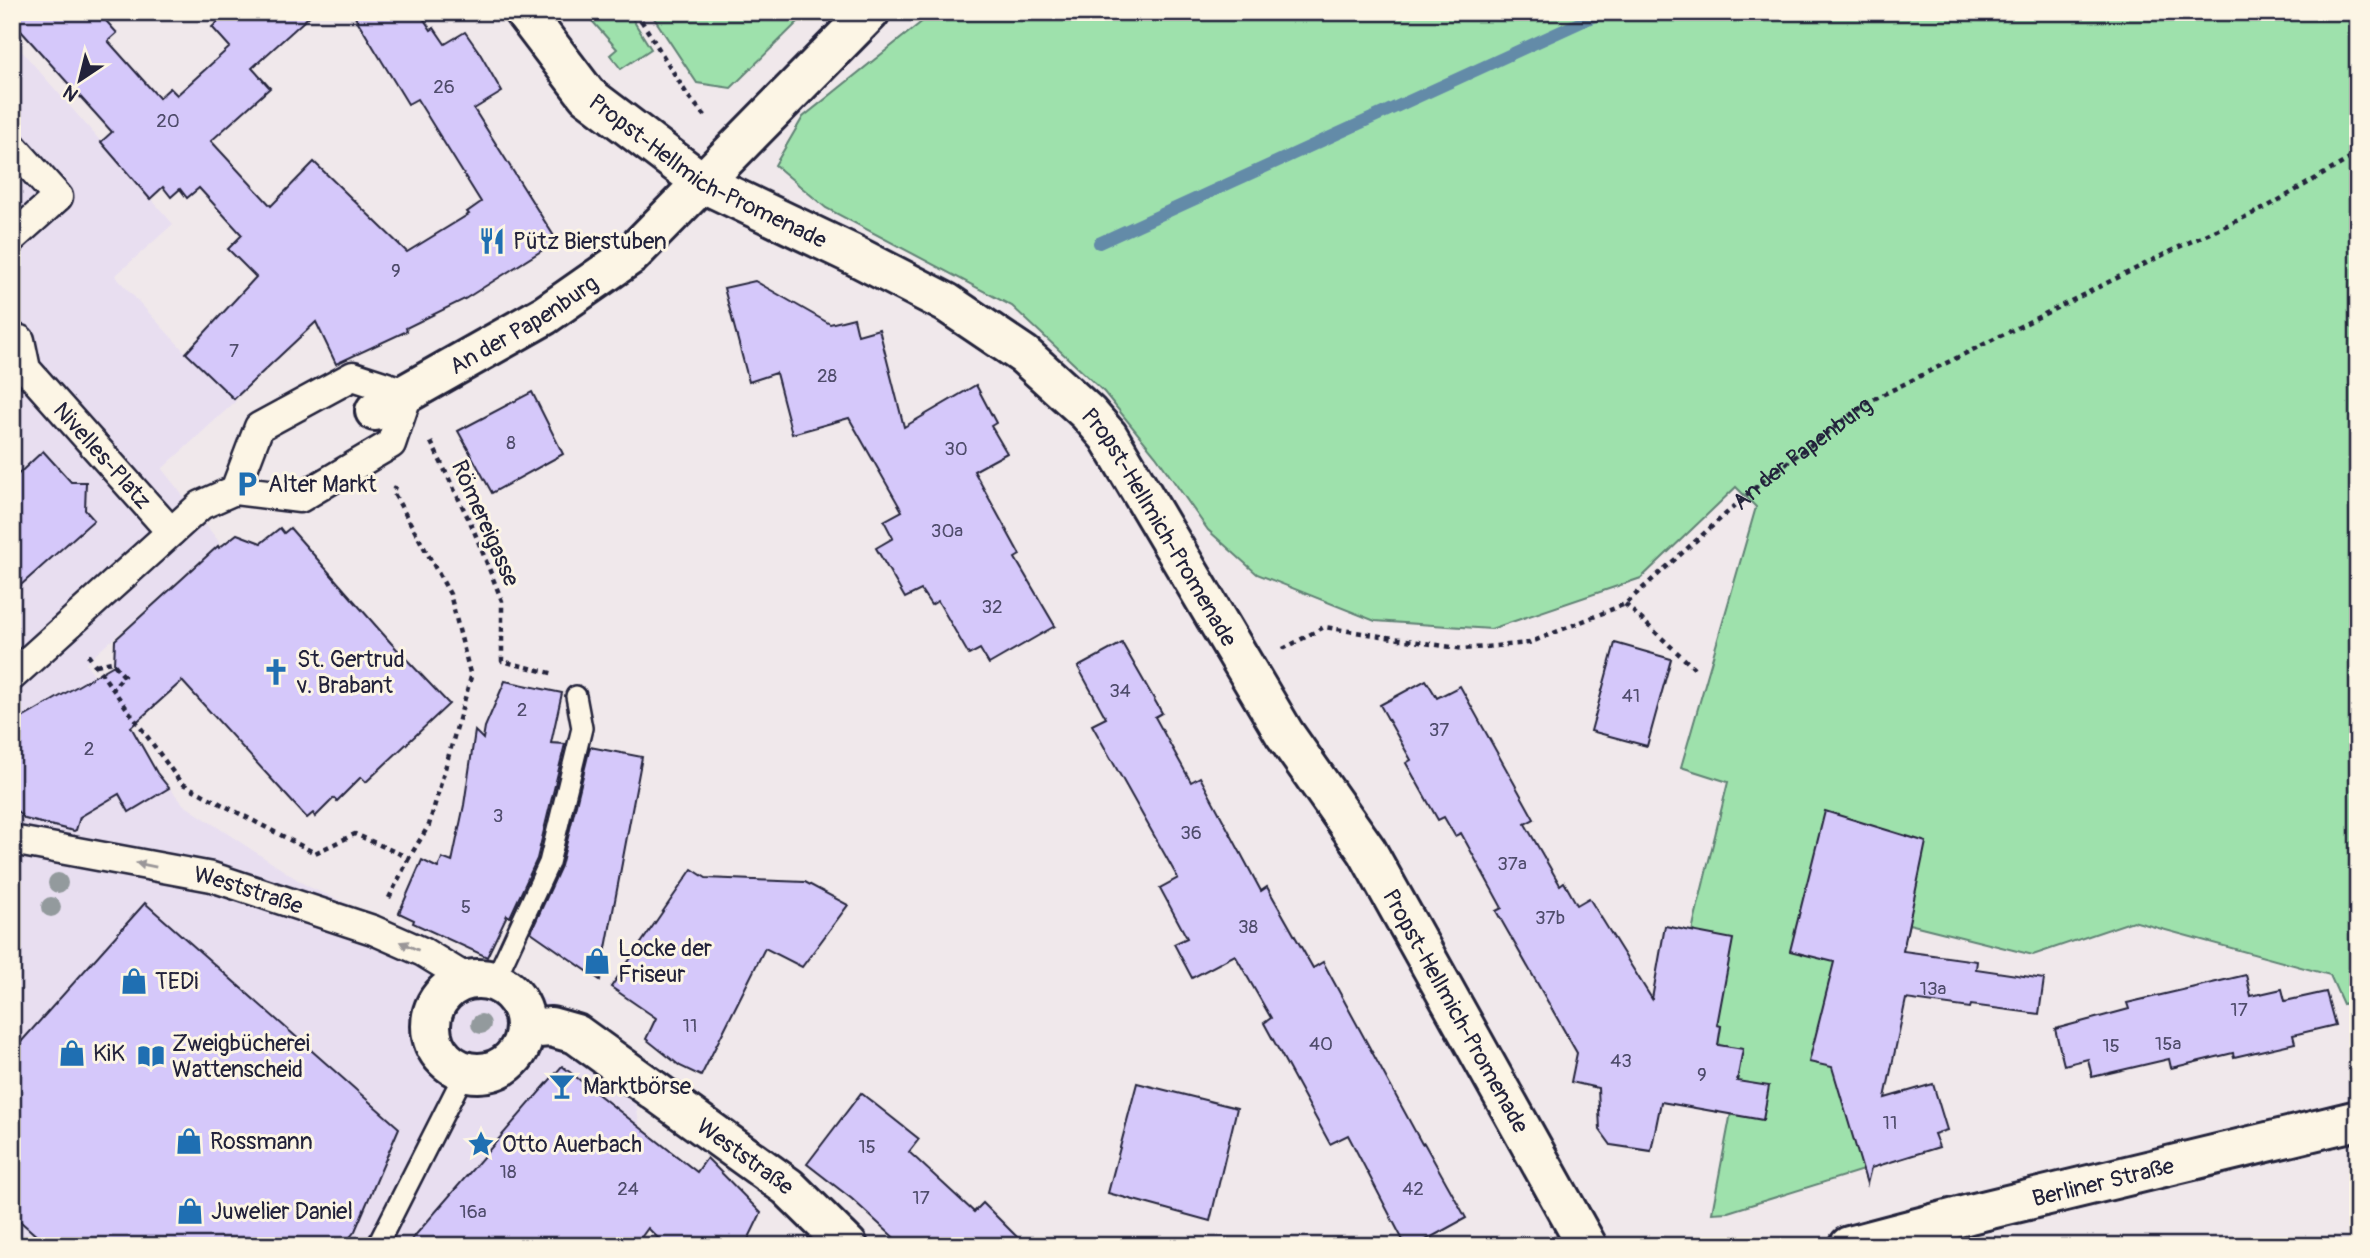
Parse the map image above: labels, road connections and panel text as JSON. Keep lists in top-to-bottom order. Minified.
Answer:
{"streets":{"street":["Propst-Hellmich-Promenade","An der Papenburg","Nivelles-Platz","Weststraße","Berliner Straße"],"path":["Römereigasse"]},"crossings":[["Propst-Hellmich-Promenade","An der Papenburg"],["An der Papenburg","Römereigasse"]],"one_way":["Weststraße"],"places":{"restaurant":["Pütz Bierstuben"],"parking":["Alter Markt"],"church":["St. Gertrud v. Brabant"],"shop":["Locke der Friseur","TEDi","KiK","Rossmann","Juwelier Daniel"],"library":["Zweigbücherei Wattenscheid"],"bar":["Marktbörse"],"place":["Otto Auerbach"]},"house_numbers":["26","20","9","7","28","8","30","30a","32","34","41","2","37","2","3","36","37a","5","37b","38","13a","17","11","40","15a","15","43","9","11","15","18","24","42","17","16a"],"north":"bottom left"}
